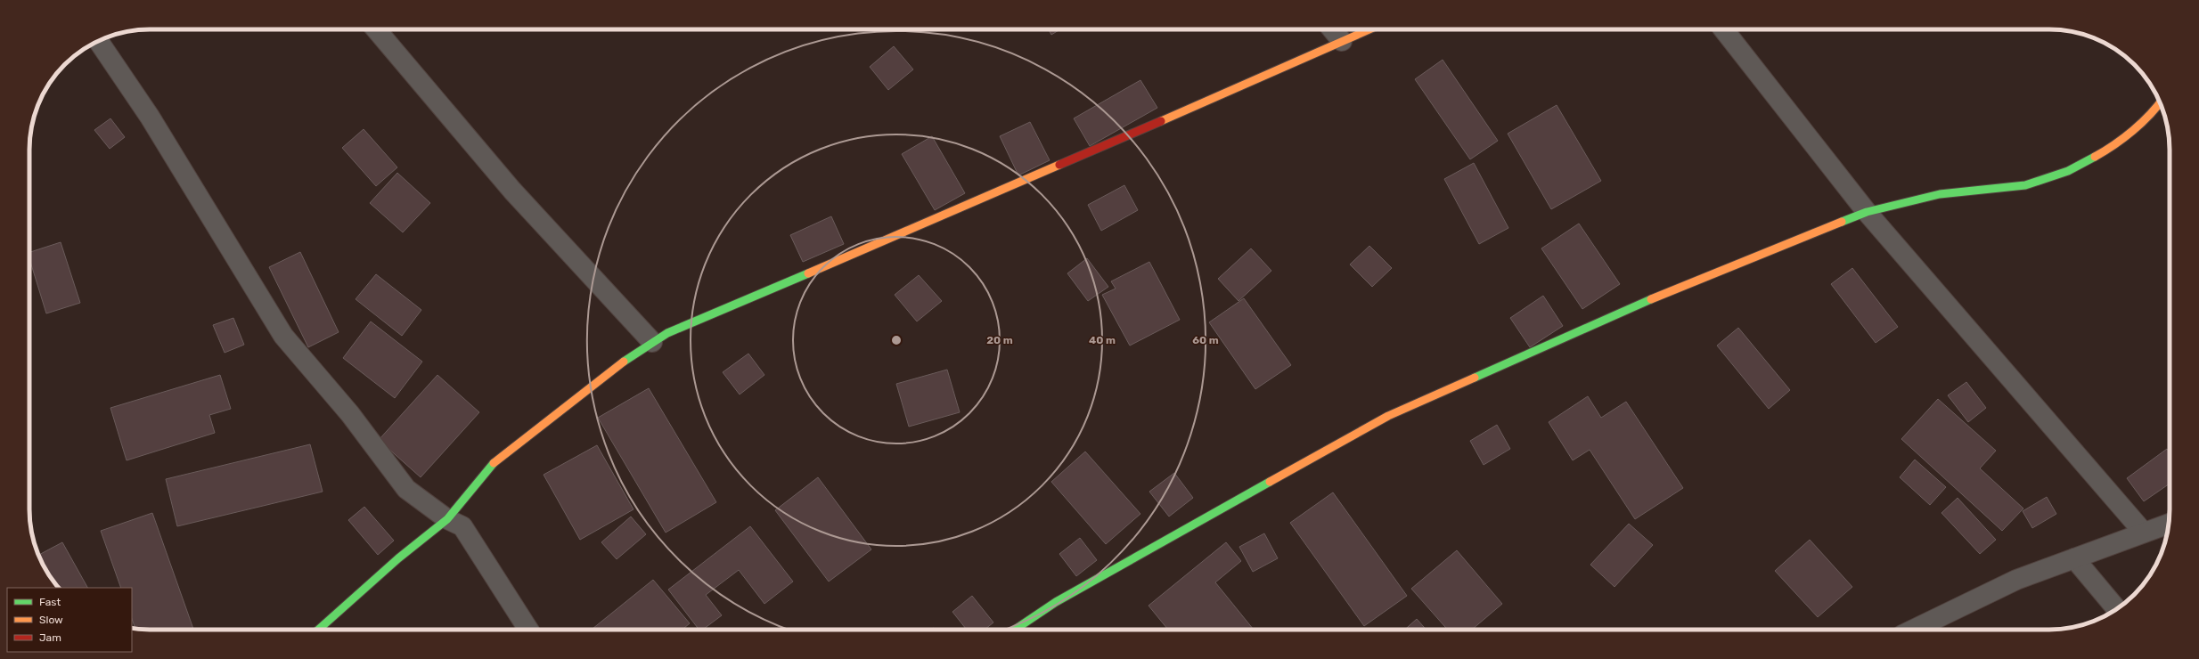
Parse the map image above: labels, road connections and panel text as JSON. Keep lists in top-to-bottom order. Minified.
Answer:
{"legend":["Fast","Slow","Jam"],"rings":["20 m","40 m","60 m"]}
